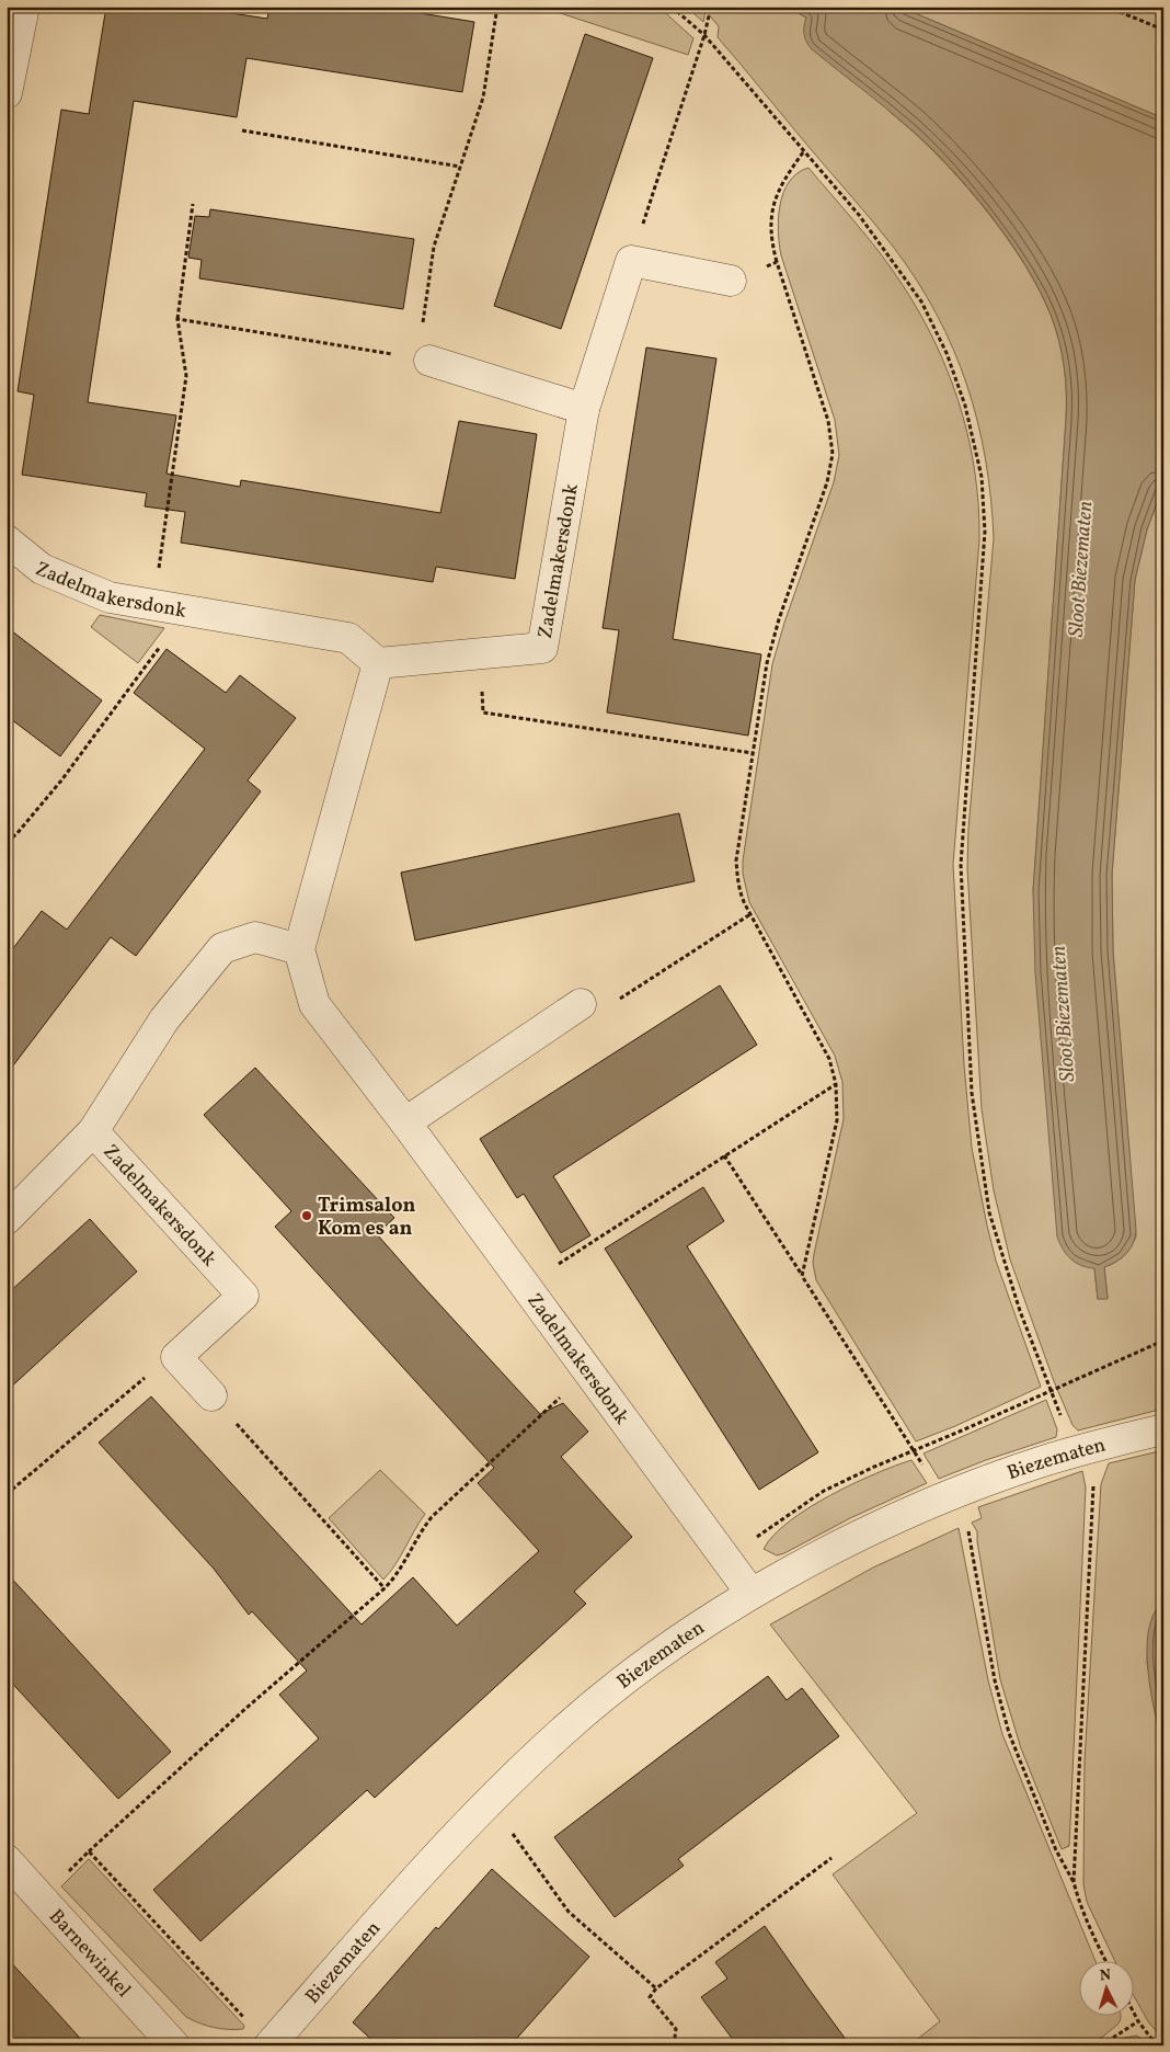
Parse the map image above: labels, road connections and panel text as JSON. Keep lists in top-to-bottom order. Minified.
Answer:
{"streets":{"street":["Zadelmakersdonk","Biezematen","Barnewinkel"]},"crossings":[["Zadelmakersdonk","Biezematen"]],"water":["Sloot Biezematen"],"places":["Trimsalon Kom es an"],"north":"top"}
